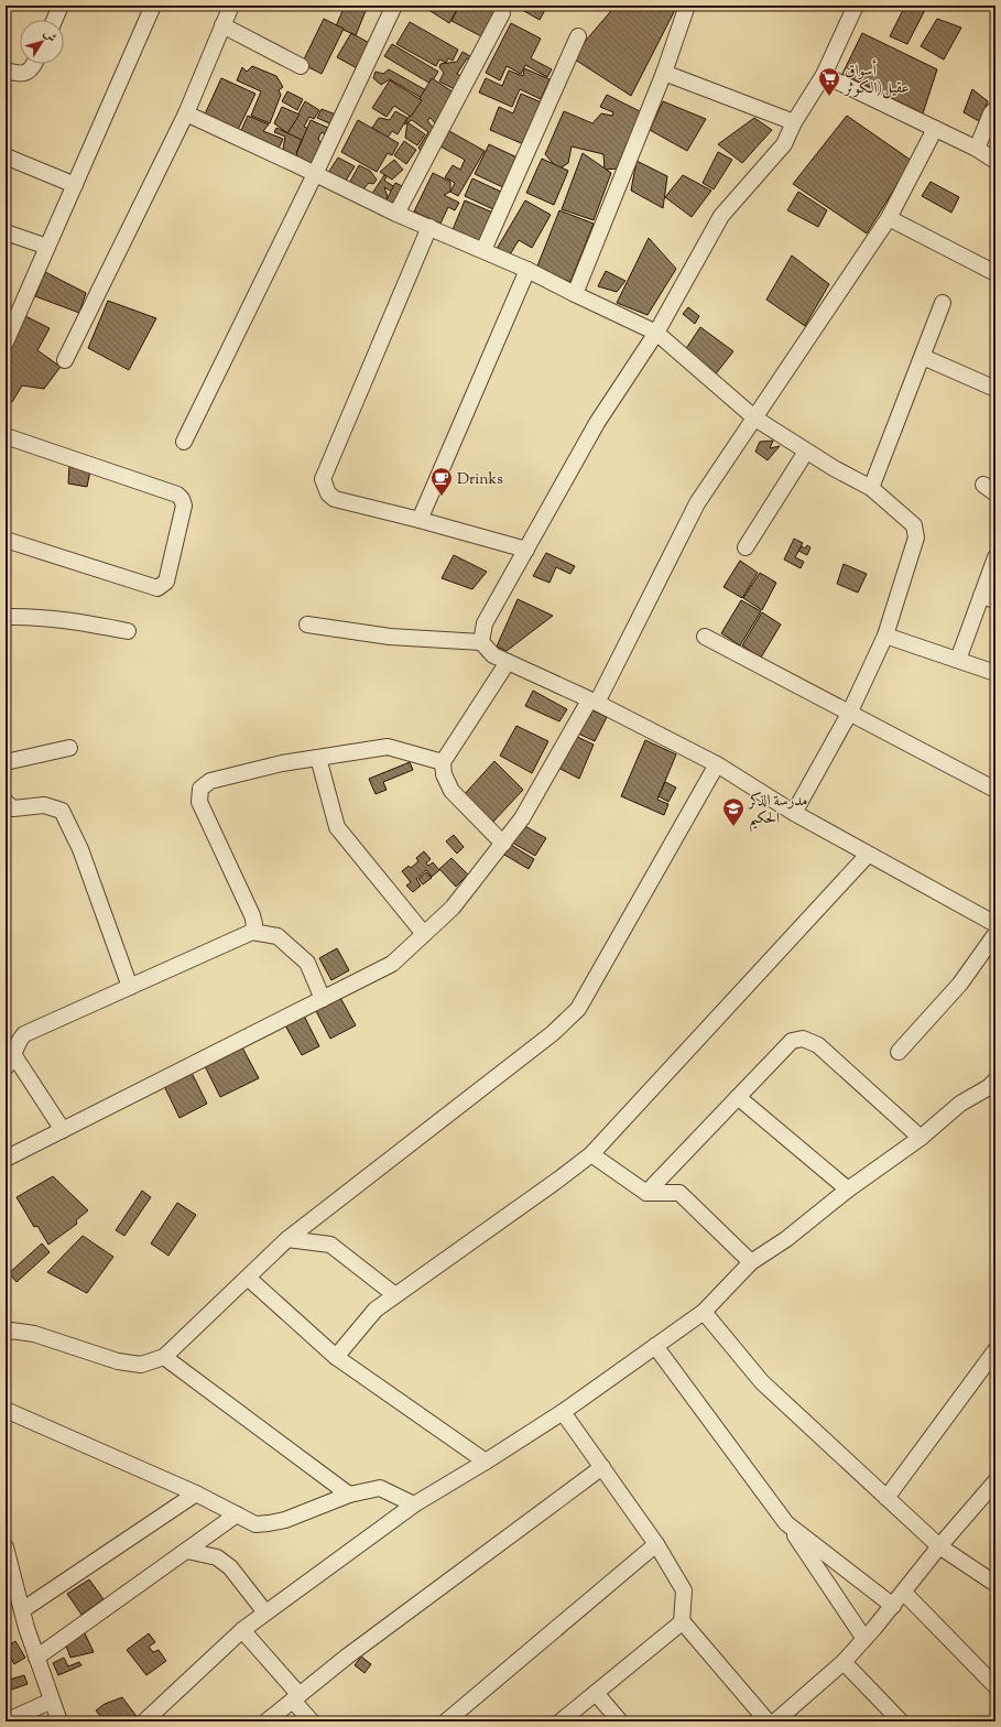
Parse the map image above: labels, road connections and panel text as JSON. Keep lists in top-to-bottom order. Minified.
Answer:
{"places":{"supermarket":["أسواق عقيل(الكوثر"],"cafe":["Drinks"],"school or university":["مدرسة الذكر الحكيم"]},"north":"top right"}
